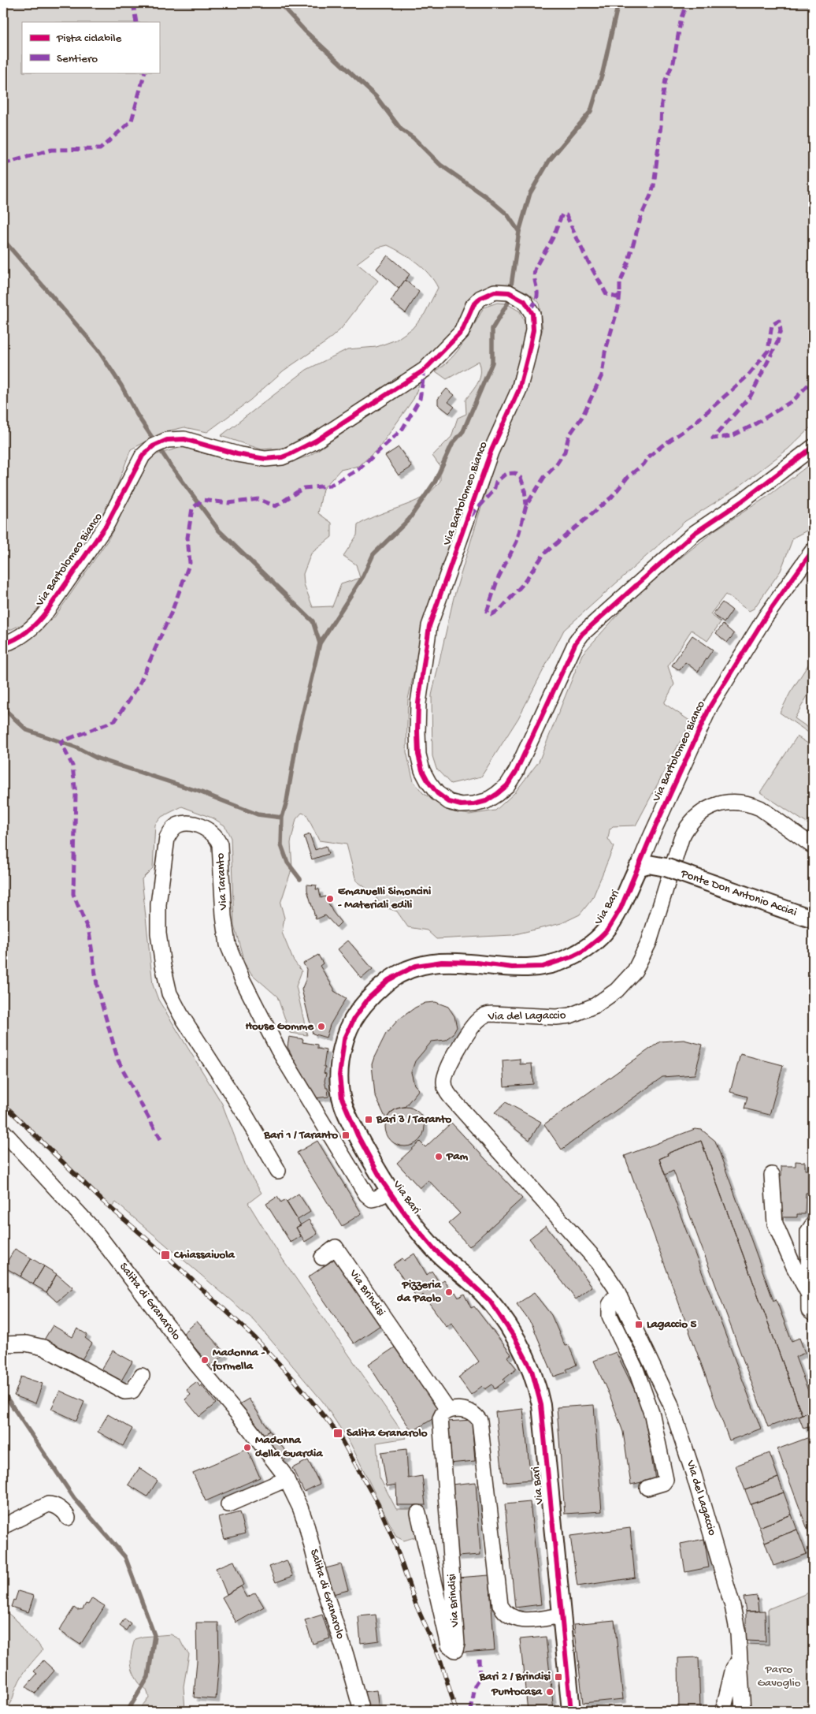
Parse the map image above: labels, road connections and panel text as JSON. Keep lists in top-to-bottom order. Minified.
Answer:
{"streets":{"street":["Via Bartolomeo Bianco","Via Taranto","Ponte Don Antonio Acciai","Via Bari","Via del Lagaccio","Via Brindisi","Salita di Granarolo"]},"crossings":[["Via Bartolomeo Bianco","Ponte Don Antonio Acciai"],["Via Bartolomeo Bianco","Via Bari"],["Via Taranto","Via Bari"],["Ponte Don Antonio Acciai","Via Bari"]],"parks":["Parco Gavoglio"],"places":{"other":["Emanuelli Simoncini - Materiali edili","House Gomme","Pam","Pizzeria da Paolo","Madonna - formella","Madonna della Guardia","Puntocasa"],"transit":["Bari 3 / Taranto","Bari 1 / Taranto","Chiassaiuola","Lagaccio 5","Salita Granarolo","Bari 2 / Brindisi"]},"legend":["Pista ciclabile","Sentiero"]}
